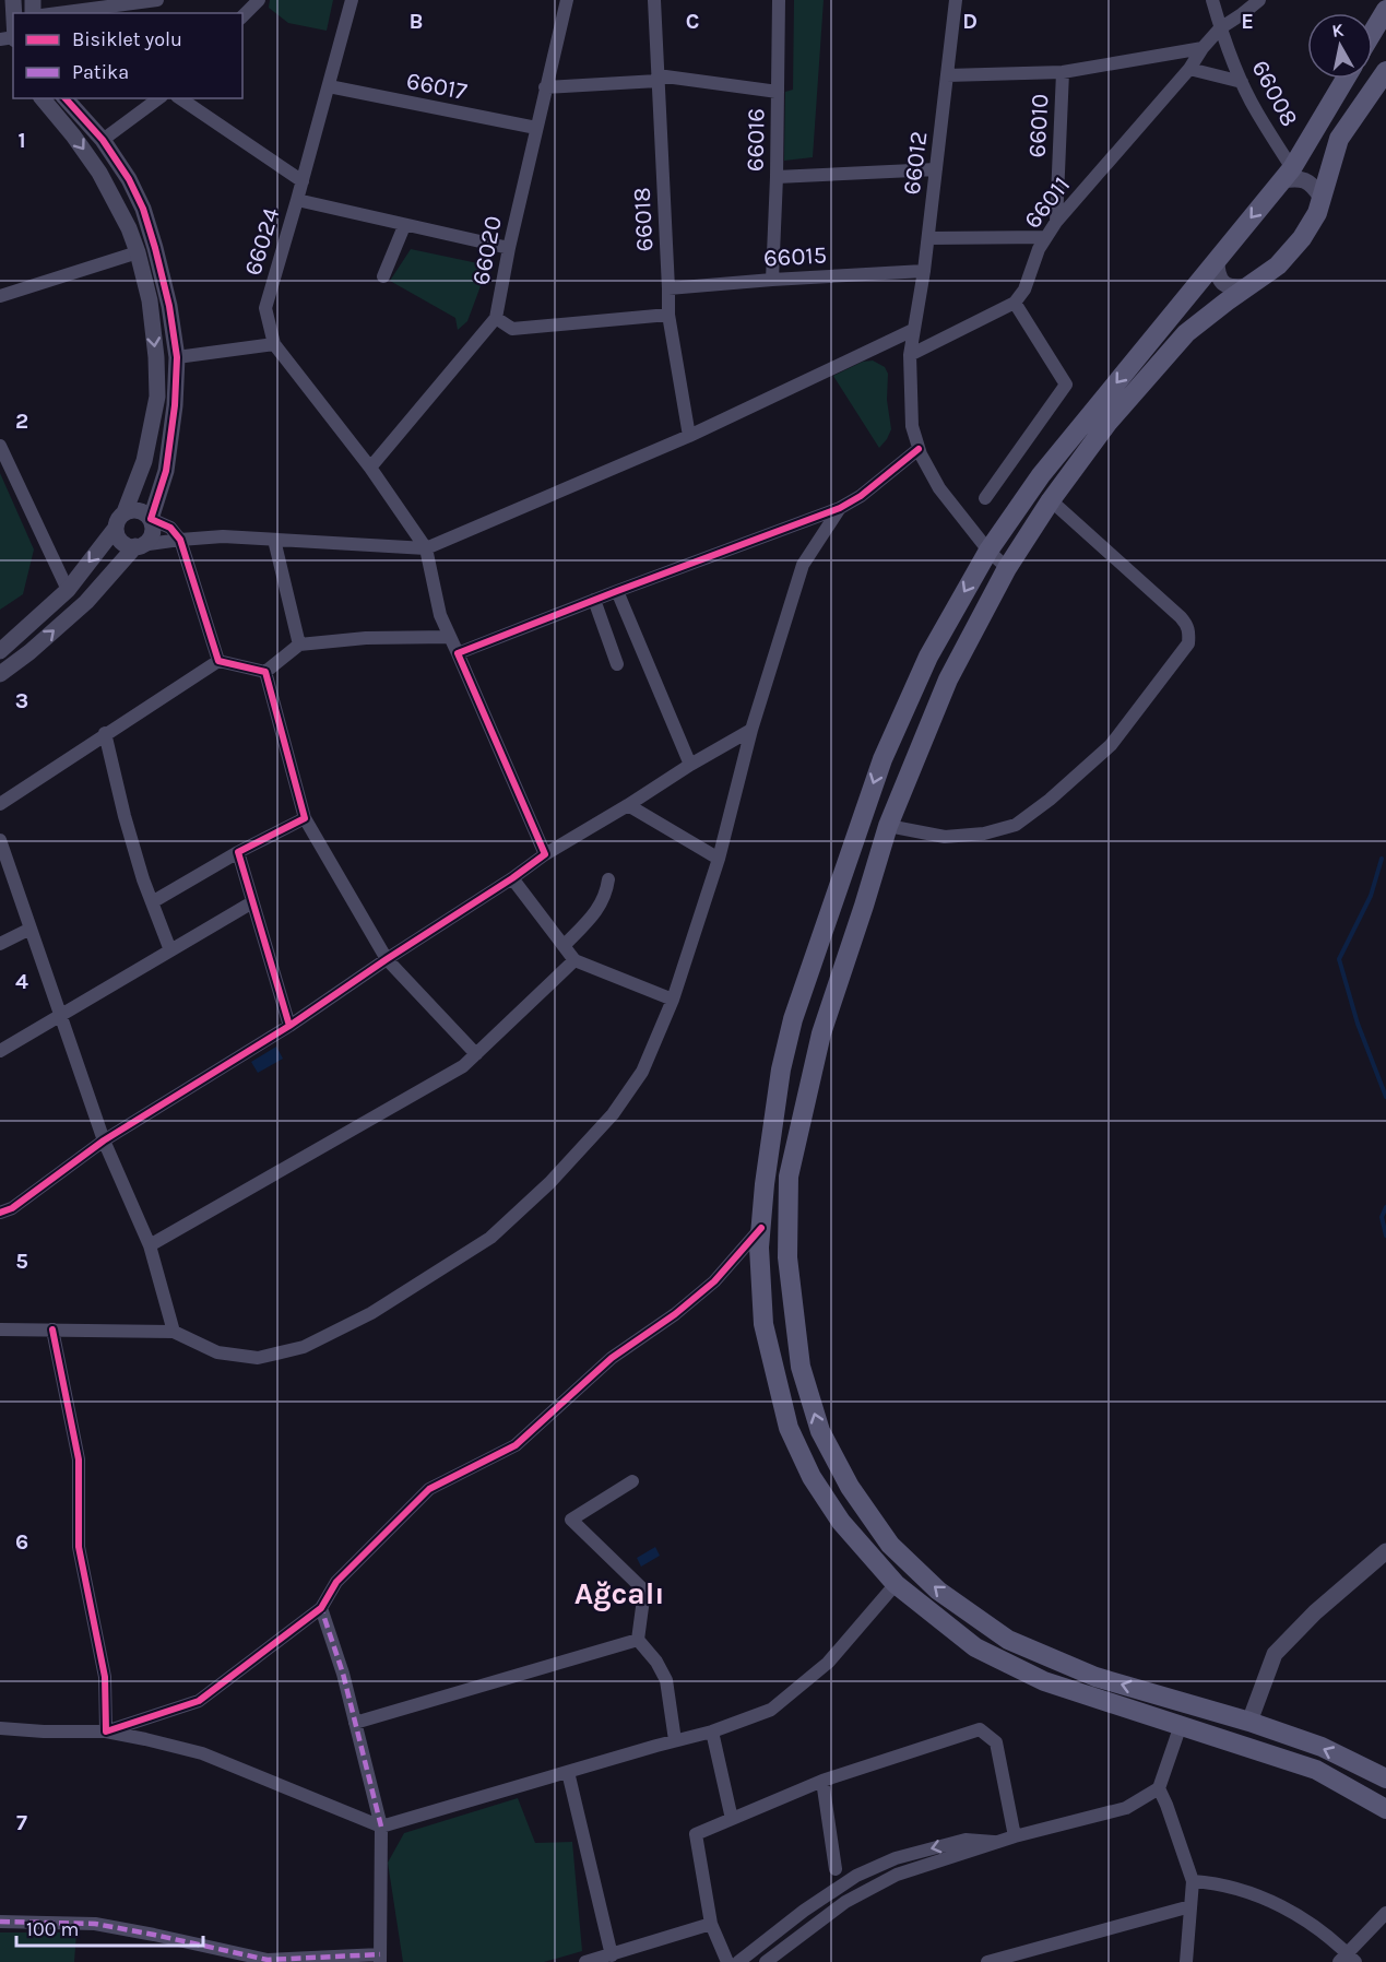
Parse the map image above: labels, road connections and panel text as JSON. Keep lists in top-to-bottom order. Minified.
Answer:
{"streets":{"street":["66017","66008","66010","66016","66012","66011","66018","66024","66020","66015"]},"crossings":[["66017","66024"],["66017","66020"],["66008","66011"],["66010","66011"],["66016","66015"],["66012","66015"],["66018","66015"],["66024","66020"]],"districts":["Ağcalı"],"legend":["Bisiklet yolu","Patika"],"scale_bar":"100 m","north":"top","grid":{"columns":["B","C","D","E"],"rows":["1","2","3","4","5","6","7"]}}
